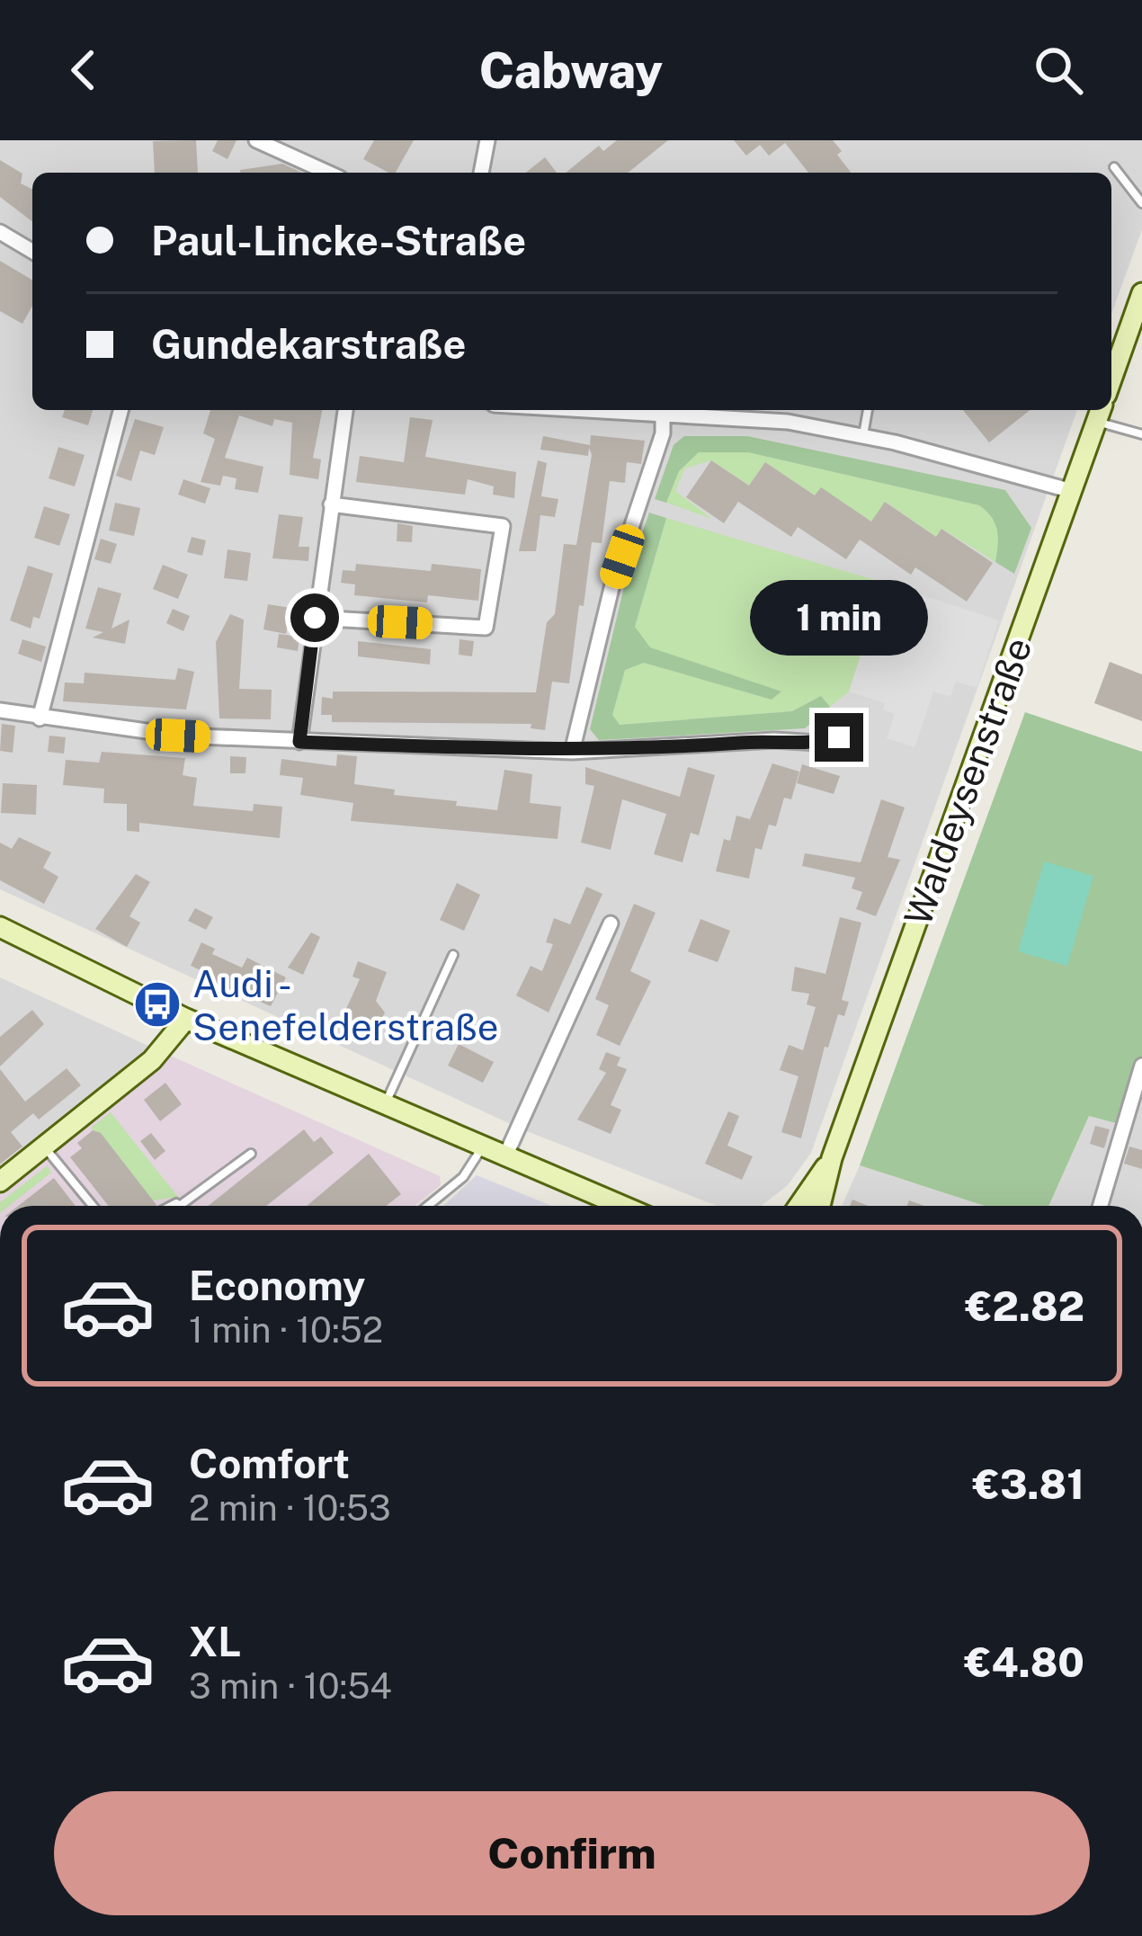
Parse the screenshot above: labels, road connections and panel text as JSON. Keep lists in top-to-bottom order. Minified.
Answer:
{"streets":{"street":["Waldeysenstraße"]},"places":{"bus stop":["Audi - Senefelderstraße"]},"page":{"header":"Cabway","banner":["Paul-Lincke-Straße","Gundekarstraße"],"bubble":"1 min","list":[{"name":"Economy","note":"1 min · 10:52","value":"€2.82"},{"name":"Comfort","note":"2 min · 10:53","value":"€3.81"},{"name":"XL","note":"3 min · 10:54","value":"€4.80"}],"buttons":"Confirm"}}
